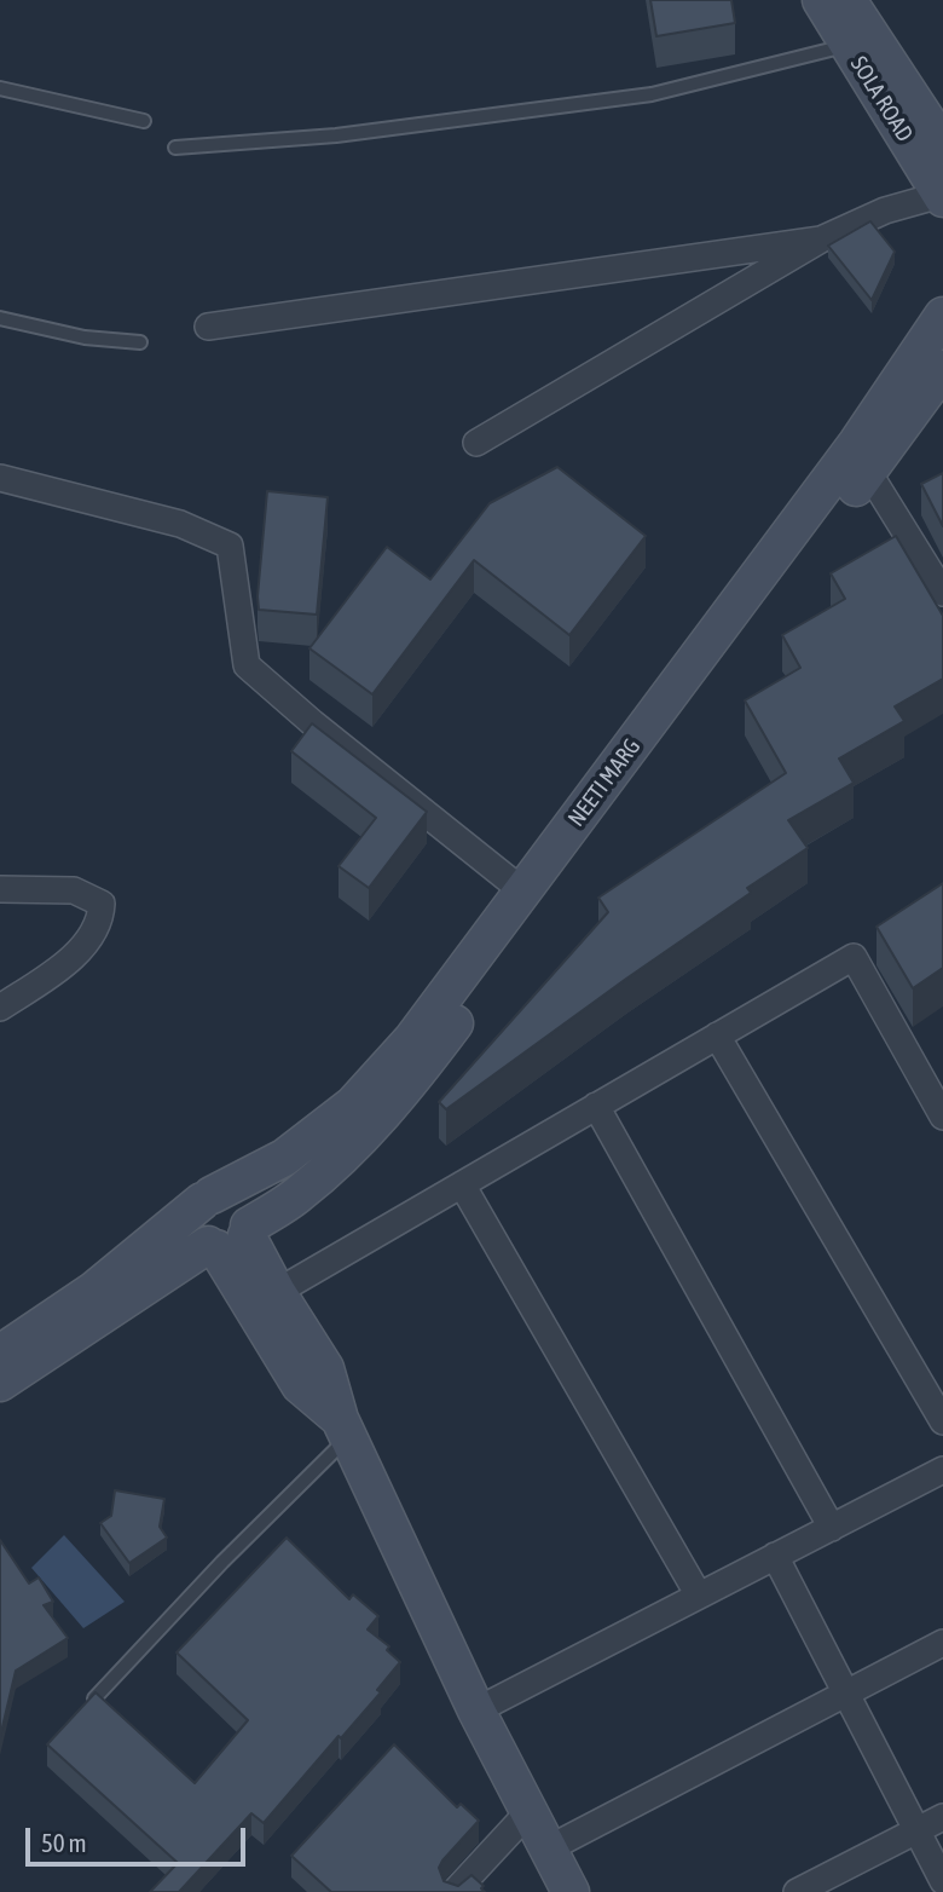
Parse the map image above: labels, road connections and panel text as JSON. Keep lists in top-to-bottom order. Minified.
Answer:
{"streets":{"main road":["SOLA ROAD","NEETI MARG"]},"scale_bar":"50 m"}
